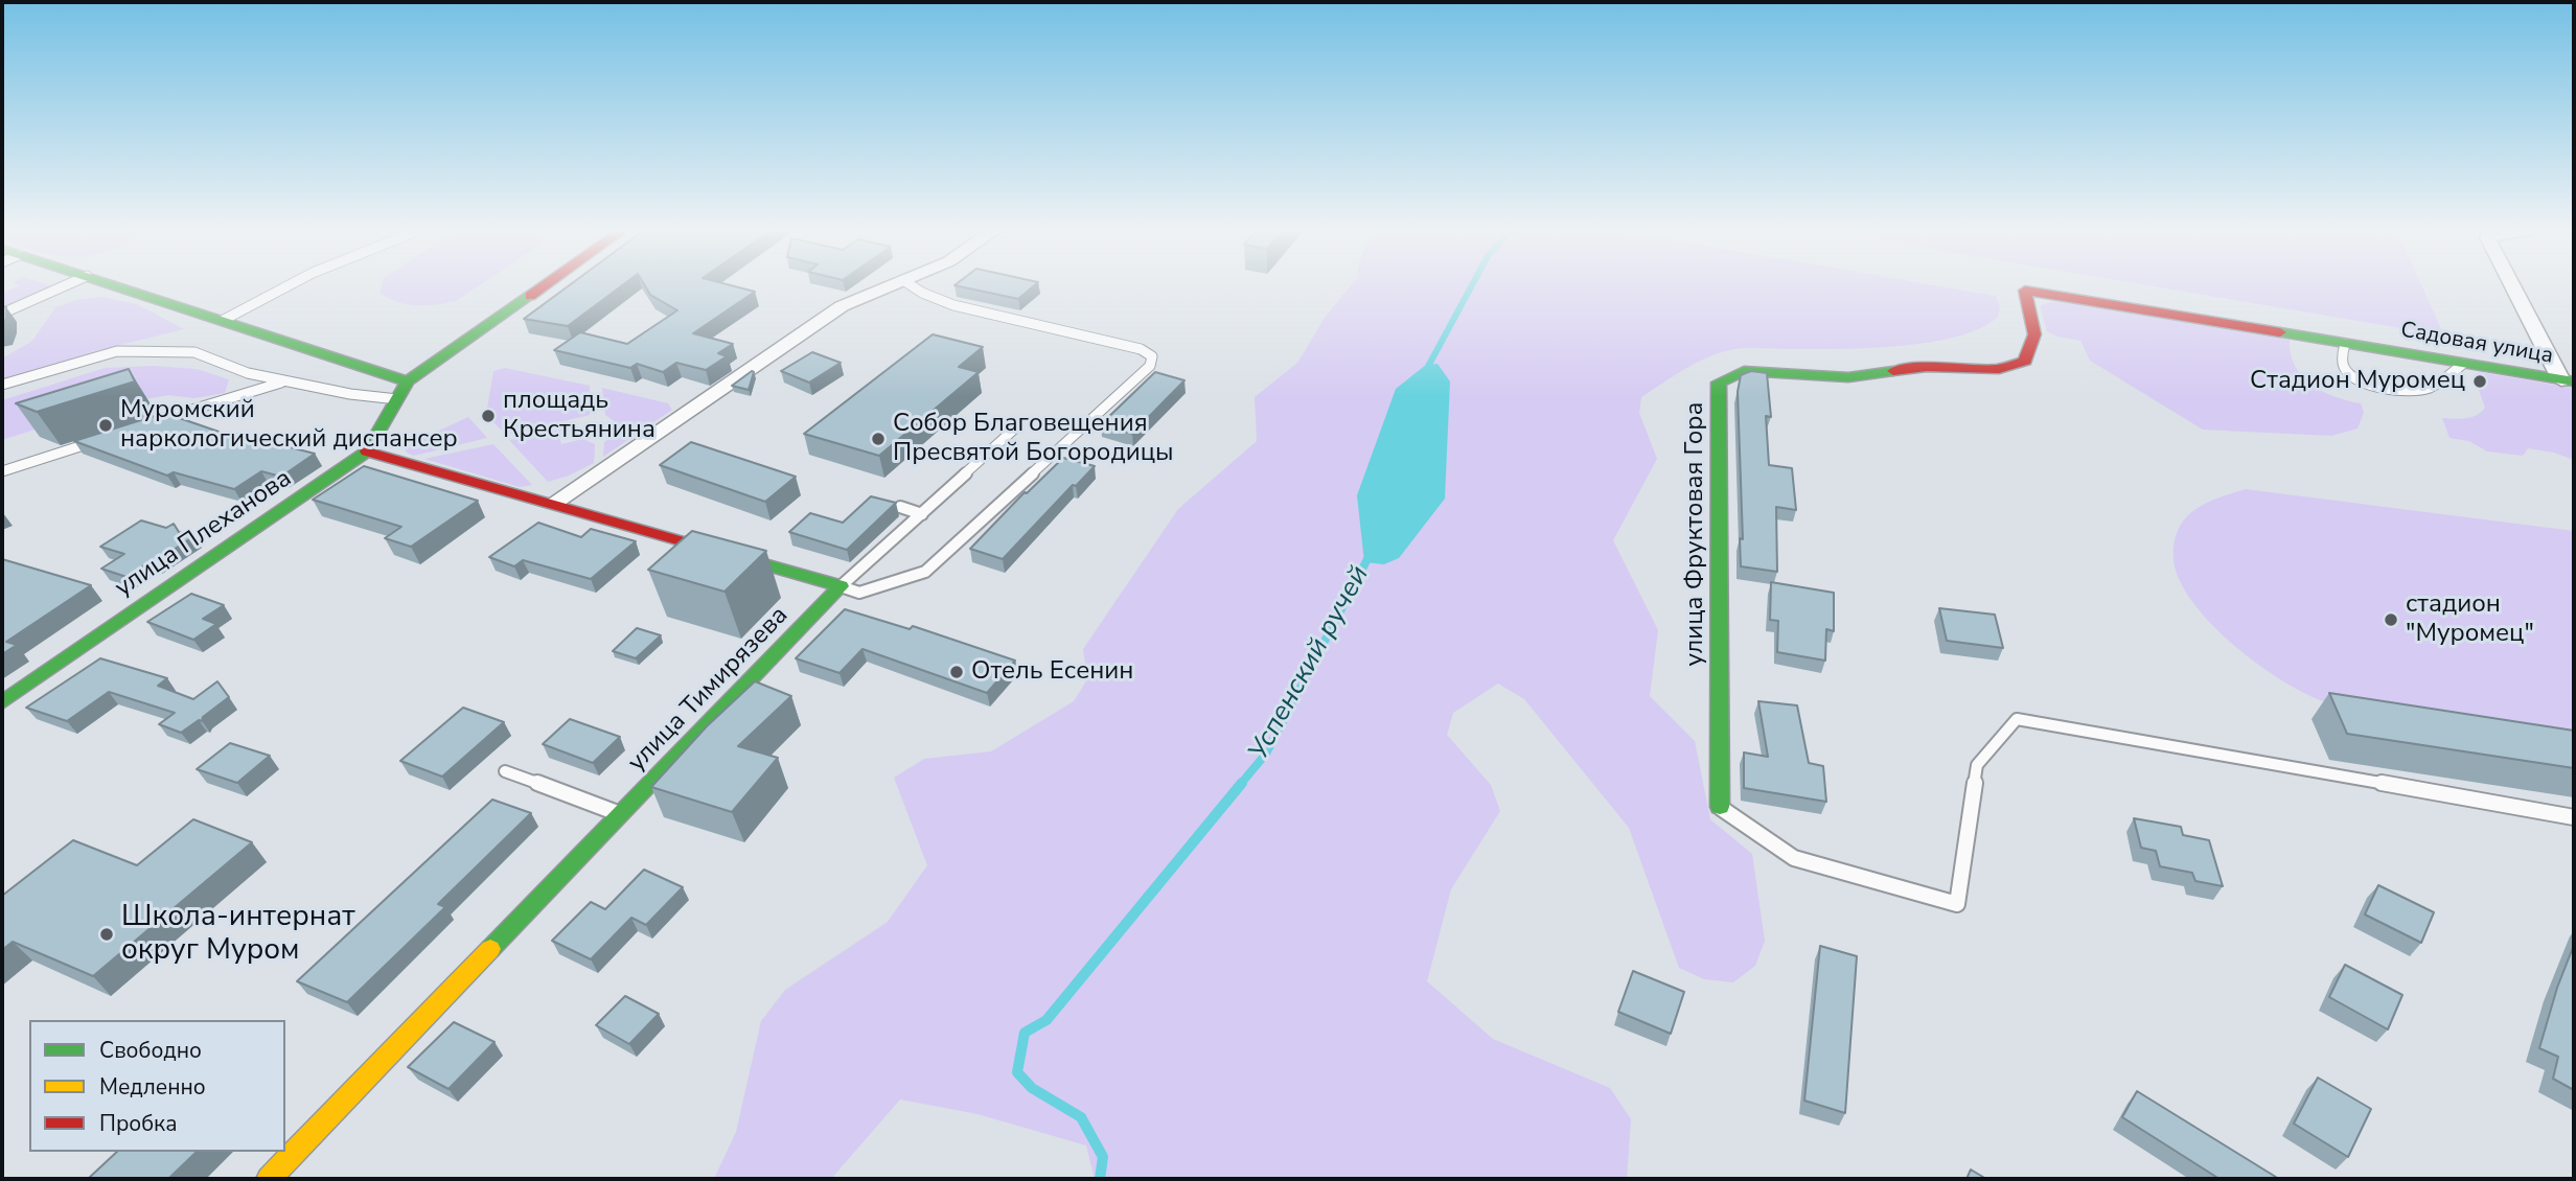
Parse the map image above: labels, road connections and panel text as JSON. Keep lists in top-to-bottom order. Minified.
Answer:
{"streets":{"street":["Садовая улица","улица Плеханова","улица Фруктовая Гора","улица Тимирязева"]},"crossings":[["Садовая улица","улица Фруктовая Гора"],["улица Плеханова","улица Тимирязева"]],"water":["Успенский ручей"],"places":["Стадион Муромец","площадь Крестьянина","Муромский наркологический диспансер","Собор Благовещения Пресвятой Богородицы","стадион \"Муромец\"","Отель Есенин","Школа-интернат округ Муром"],"legend":["Свободно","Медленно","Пробка"]}
